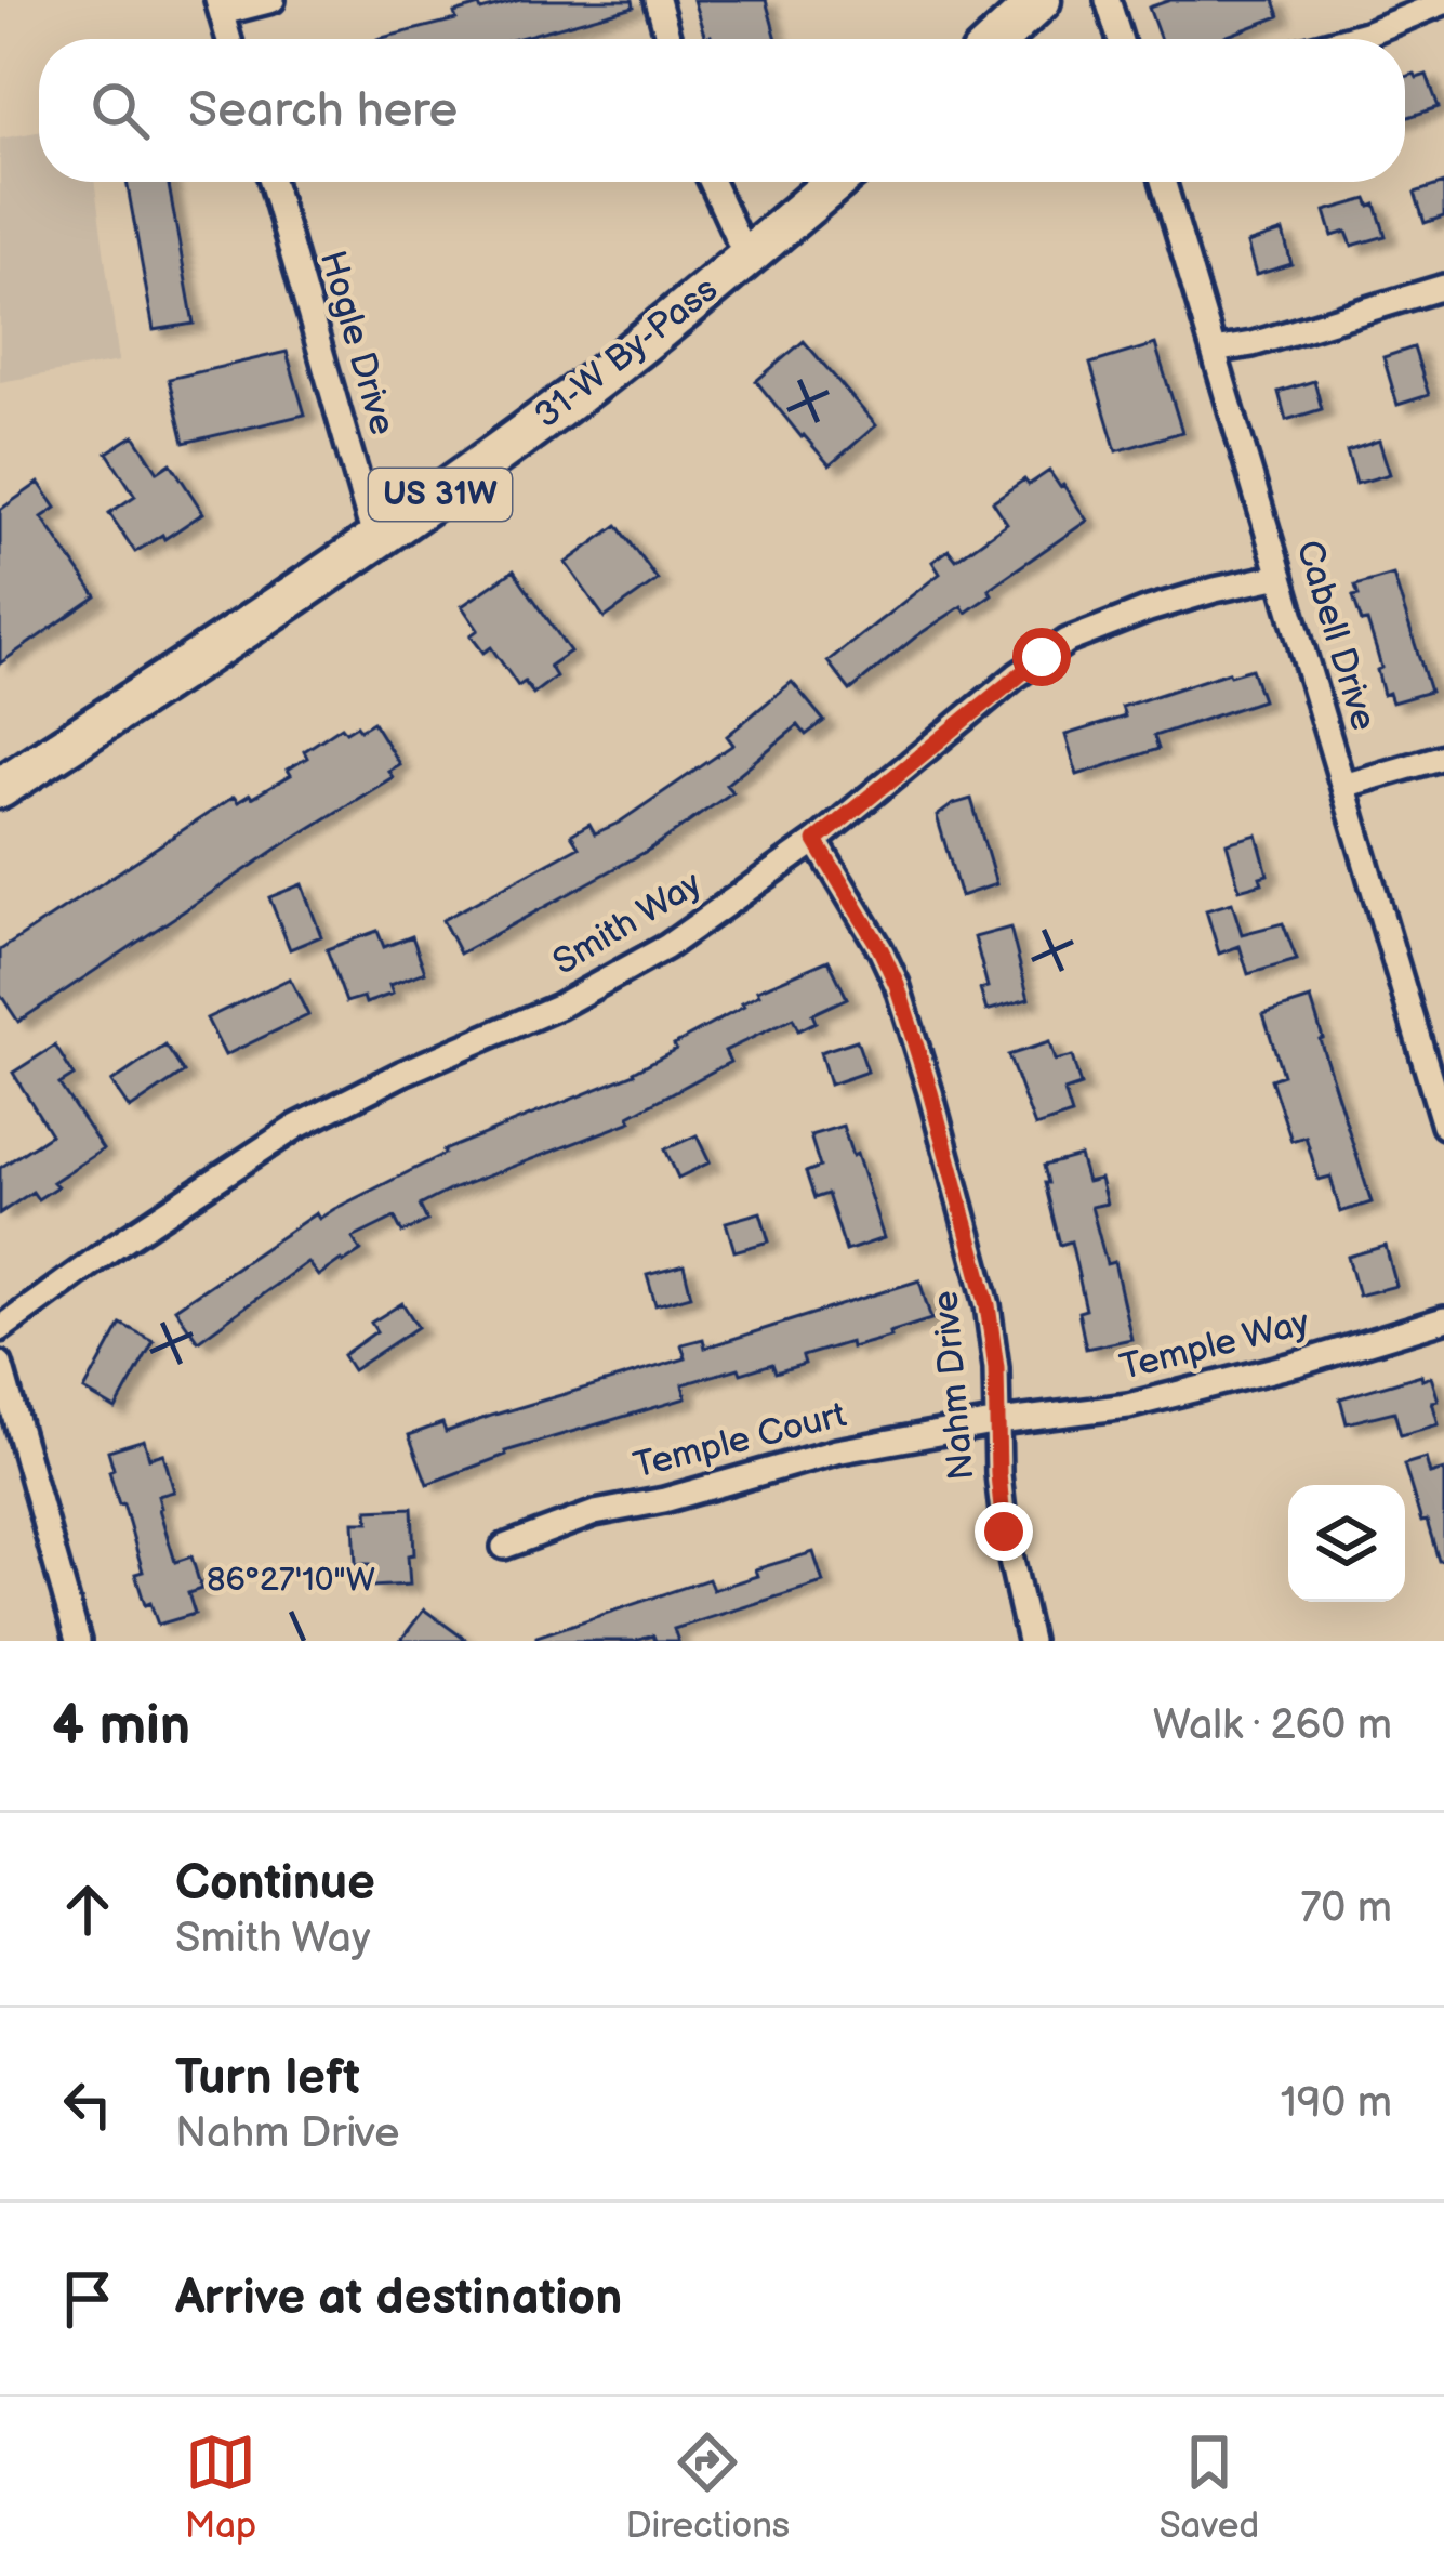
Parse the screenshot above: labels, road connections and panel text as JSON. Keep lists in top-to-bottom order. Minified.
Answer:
{"streets":{"main road":["31-W By-Pass","US 31W"],"street":["Hogle Drive","Cabell Drive","Smith Way","Temple Way","Nahm Drive","Temple Court"]},"crossings":[["Hogle Drive","31-W By-Pass"],["Cabell Drive","Smith Way"],["Smith Way","Nahm Drive"],["Temple Way","Nahm Drive"],["Temple Way","Temple Court"],["Nahm Drive","Temple Court"]],"page":{"search":"Search here","heading":["4 min","Walk · 260 m"],"list":[["Continue","Smith Way","70 m"],["Turn left","Nahm Drive","190 m"],"Arrive at destination"],"nav":["Map","Directions","Saved"]},"coordinates":["86°27'10\"W"]}
